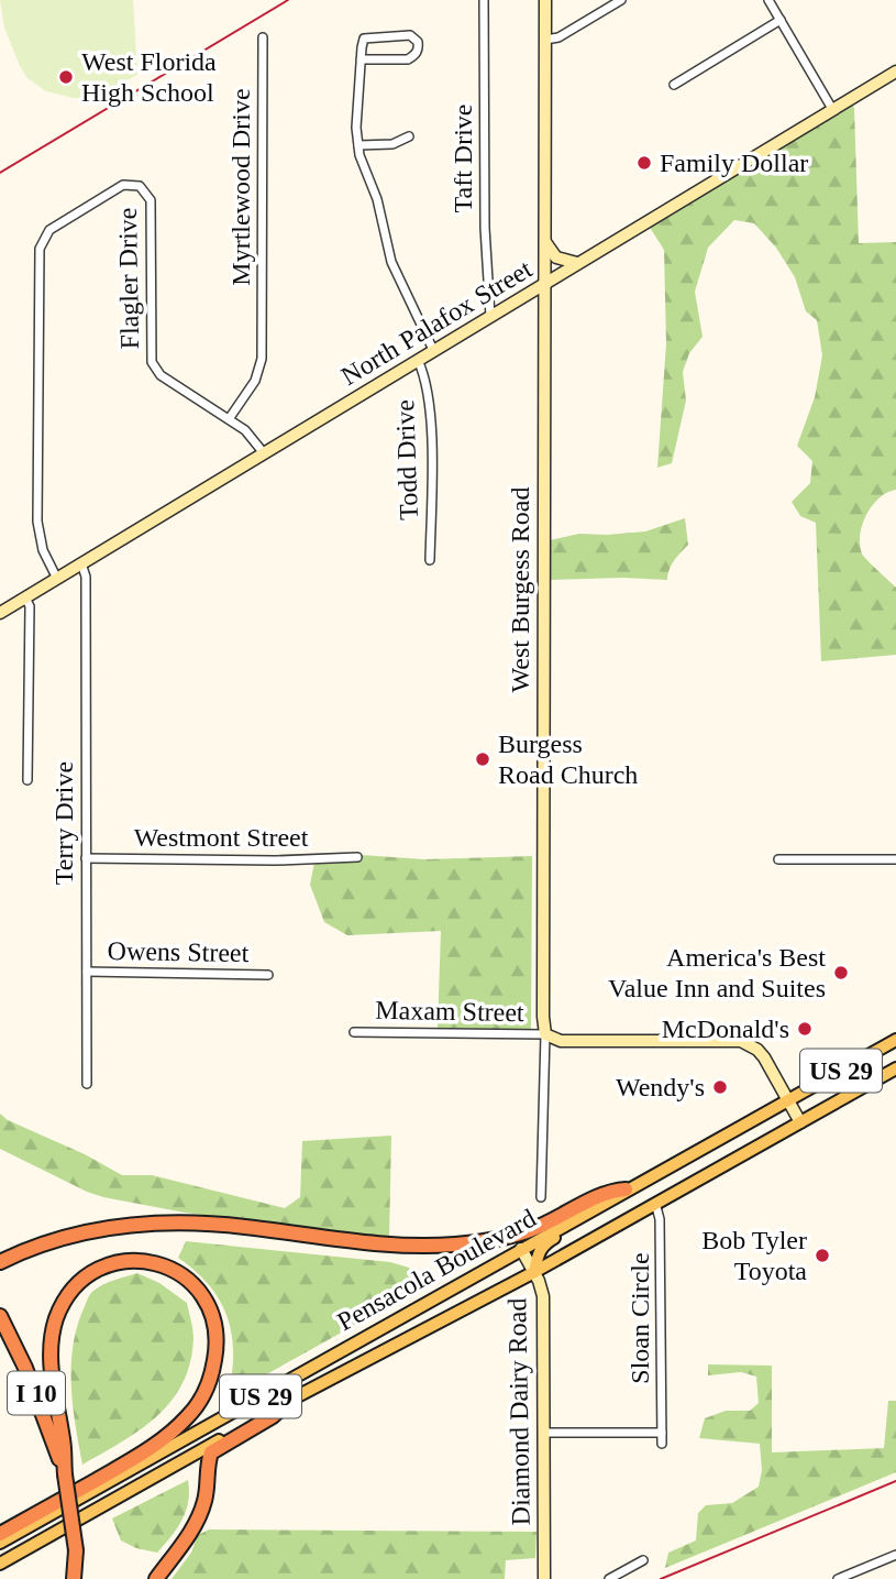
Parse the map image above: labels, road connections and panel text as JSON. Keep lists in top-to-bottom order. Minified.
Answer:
{"streets":{"highway":["I 10"],"main road":["North Palafox Street","West Burgess Road","US 29","Pensacola Boulevard","Diamond Dairy Road"],"street":["Taft Drive","Myrtlewood Drive","Flagler Drive","Todd Drive","Terry Drive","Westmont Street","Owens Street","Maxam Street","Sloan Circle"]},"crossings":[["Taft Drive","North Palafox Street"],["Myrtlewood Drive","Flagler Drive"],["Flagler Drive","North Palafox Street"],["North Palafox Street","Todd Drive"],["North Palafox Street","West Burgess Road"],["North Palafox Street","Terry Drive"],["West Burgess Road","Maxam Street"],["Terry Drive","Westmont Street"],["Terry Drive","Owens Street"],["Pensacola Boulevard","Sloan Circle"],["Pensacola Boulevard","Diamond Dairy Road"]],"places":["West Florida High School","Family Dollar","Burgess Road Church","America's Best Value Inn and Suites","McDonald's","Wendy's","Bob Tyler Toyota"]}
